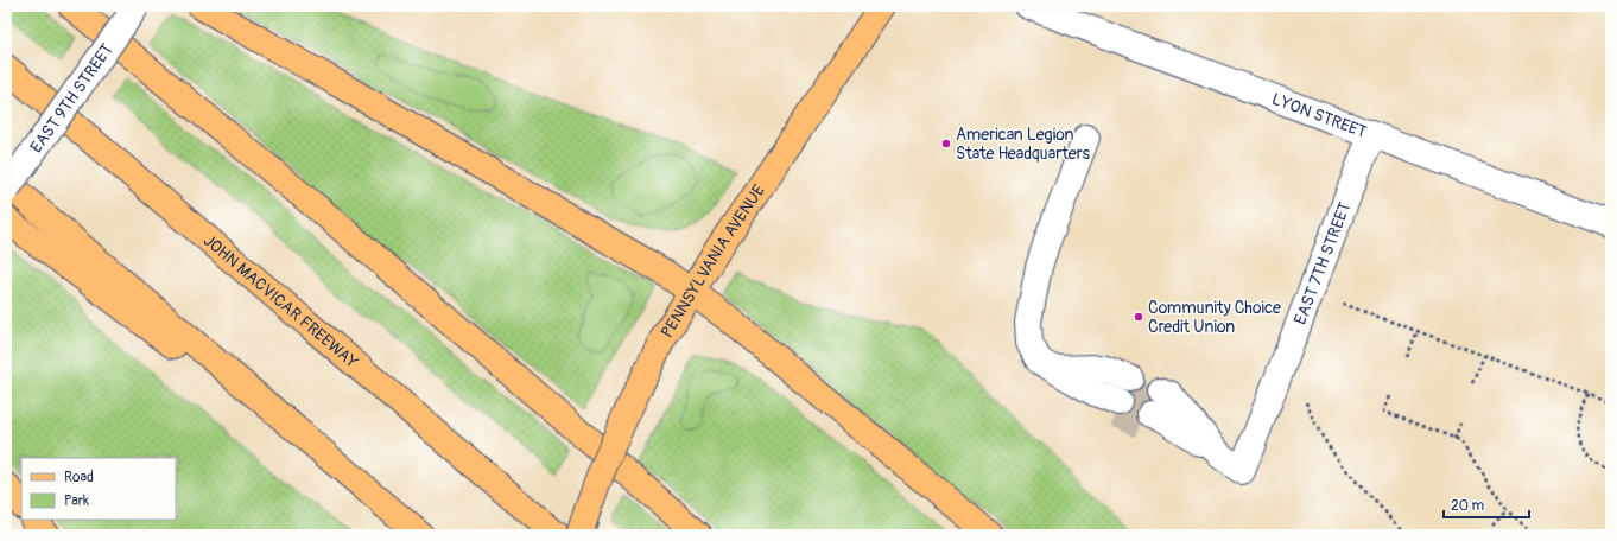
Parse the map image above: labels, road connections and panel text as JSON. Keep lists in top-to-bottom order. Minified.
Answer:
{"streets":{"main road":["PENNSYLVANIA AVENUE","JOHN MACVICAR FREEWAY"],"street":["EAST 9TH STREET","LYON STREET","EAST 7TH STREET"]},"crossings":[["LYON STREET","EAST 7TH STREET"]],"places":["American Legion State Headquarters","Community Choice Credit Union"],"legend":["Road","Park"],"scale_bar":"20 m"}
